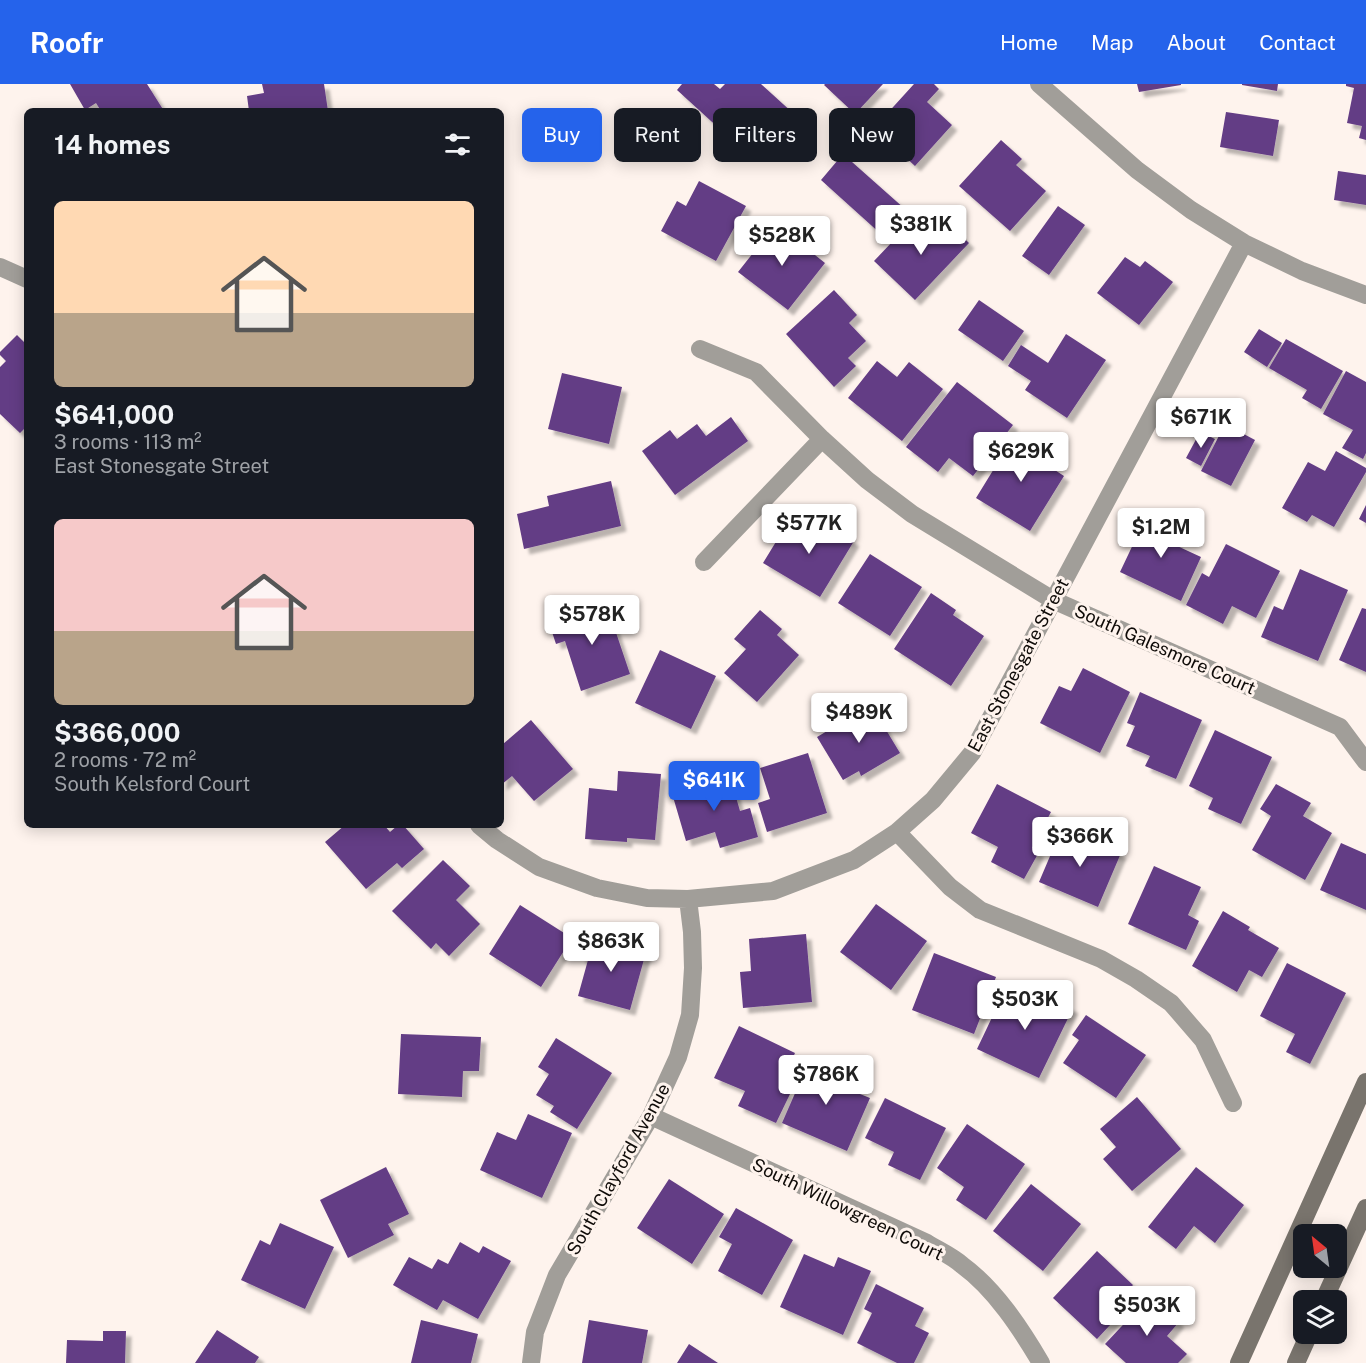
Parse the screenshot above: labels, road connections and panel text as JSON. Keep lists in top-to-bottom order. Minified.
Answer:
{"streets":{"street":["South Galesmore Court","East Stonesgate Street","South Clayford Avenue","South Willowgreen Court"]},"crossings":[["South Galesmore Court","East Stonesgate Street"],["East Stonesgate Street","South Clayford Avenue"],["South Clayford Avenue","South Willowgreen Court"]],"north":"top left","page":{"header":"Roofr","nav":["Home","Map","About","Contact"],"chip":["Buy","Rent","Filters","New"],"heading":"14 homes","list":[{"name":"$641,000","note":"3 rooms · 113 m² · East Stonesgate Street"},{"name":"$366,000","note":"2 rooms · 72 m² · South Kelsford Court"}],"price":["$381K","$528K","$671K","$629K","$577K","$1.2M","$578K","$489K","$641K","$366K","$863K","$503K","$786K","$503K"]}}
